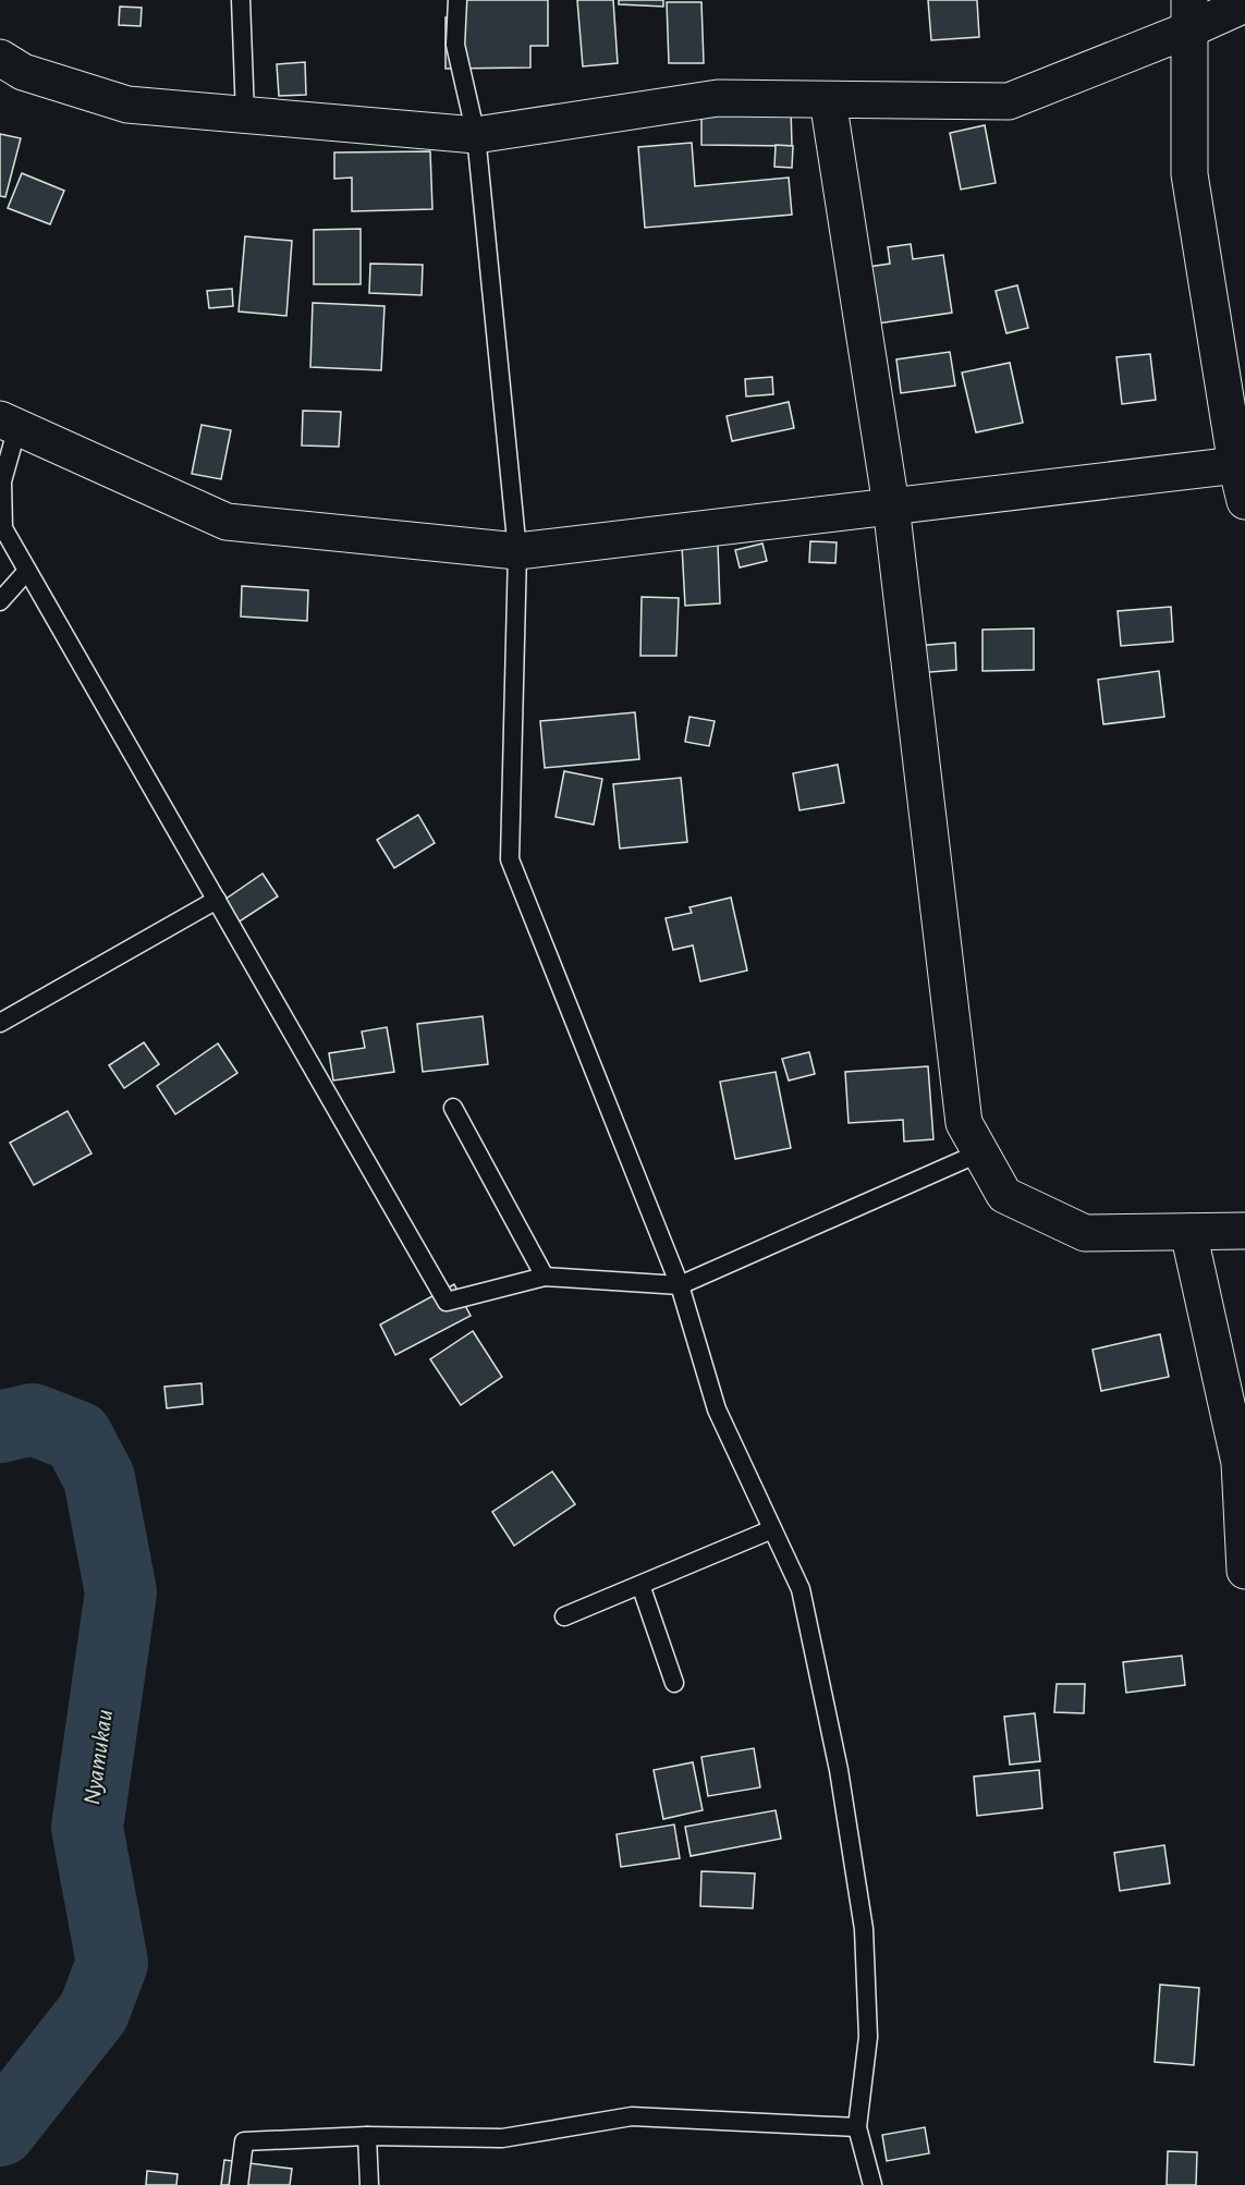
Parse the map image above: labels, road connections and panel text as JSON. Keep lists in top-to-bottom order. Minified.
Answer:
{"water":["Nyamukau"]}
